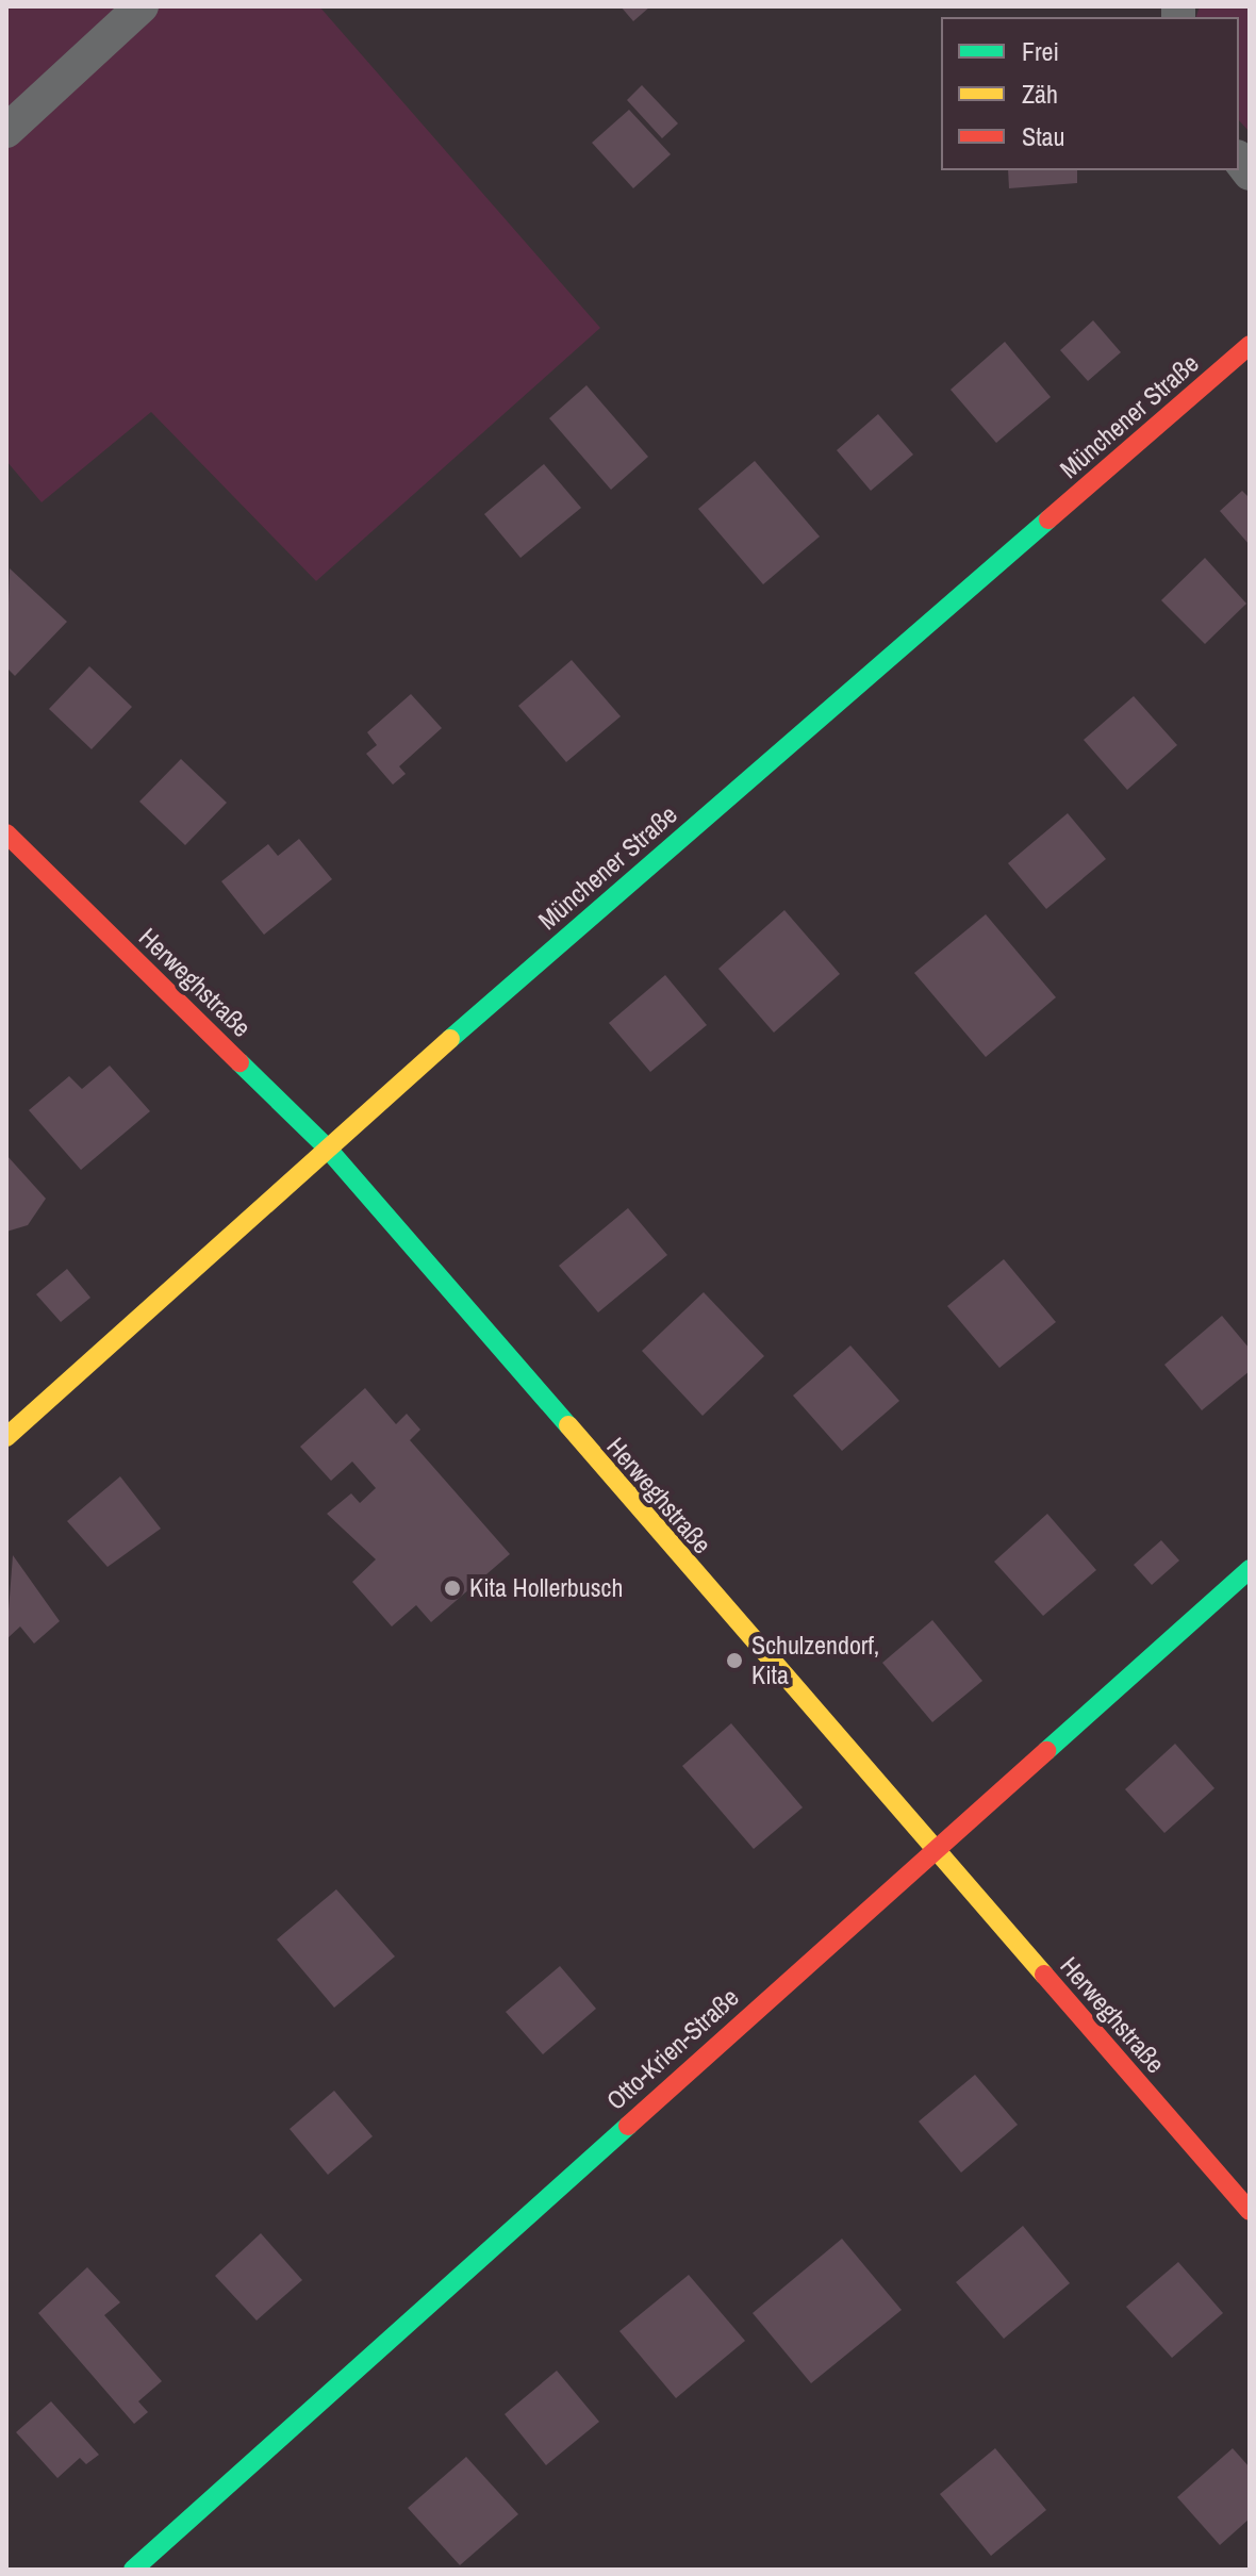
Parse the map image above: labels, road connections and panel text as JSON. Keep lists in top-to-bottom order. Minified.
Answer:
{"streets":{"street":["Münchener Straße","Herweghstraße","Otto-Krien-Straße"]},"crossings":[["Münchener Straße","Herweghstraße"],["Herweghstraße","Otto-Krien-Straße"]],"places":["Kita Hollerbusch","Schulzendorf, Kita"],"legend":["Frei","Zäh","Stau"]}
